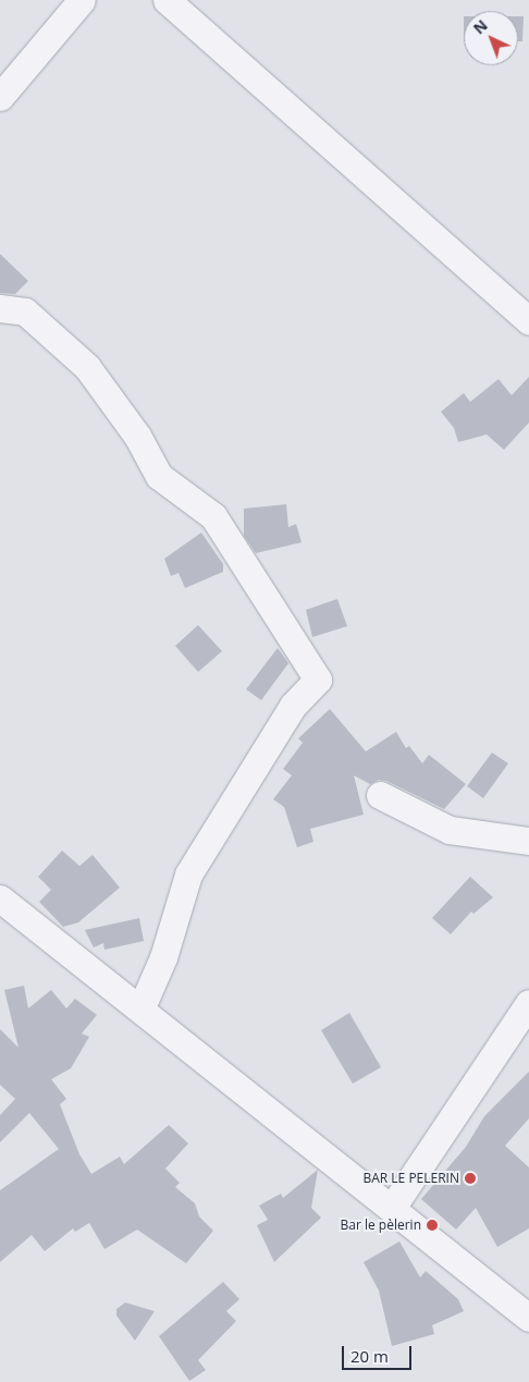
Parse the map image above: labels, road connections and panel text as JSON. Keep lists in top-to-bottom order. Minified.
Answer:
{"places":["BAR LE PELERIN","Bar le pèlerin"],"scale_bar":"20 m","north":"top left"}
